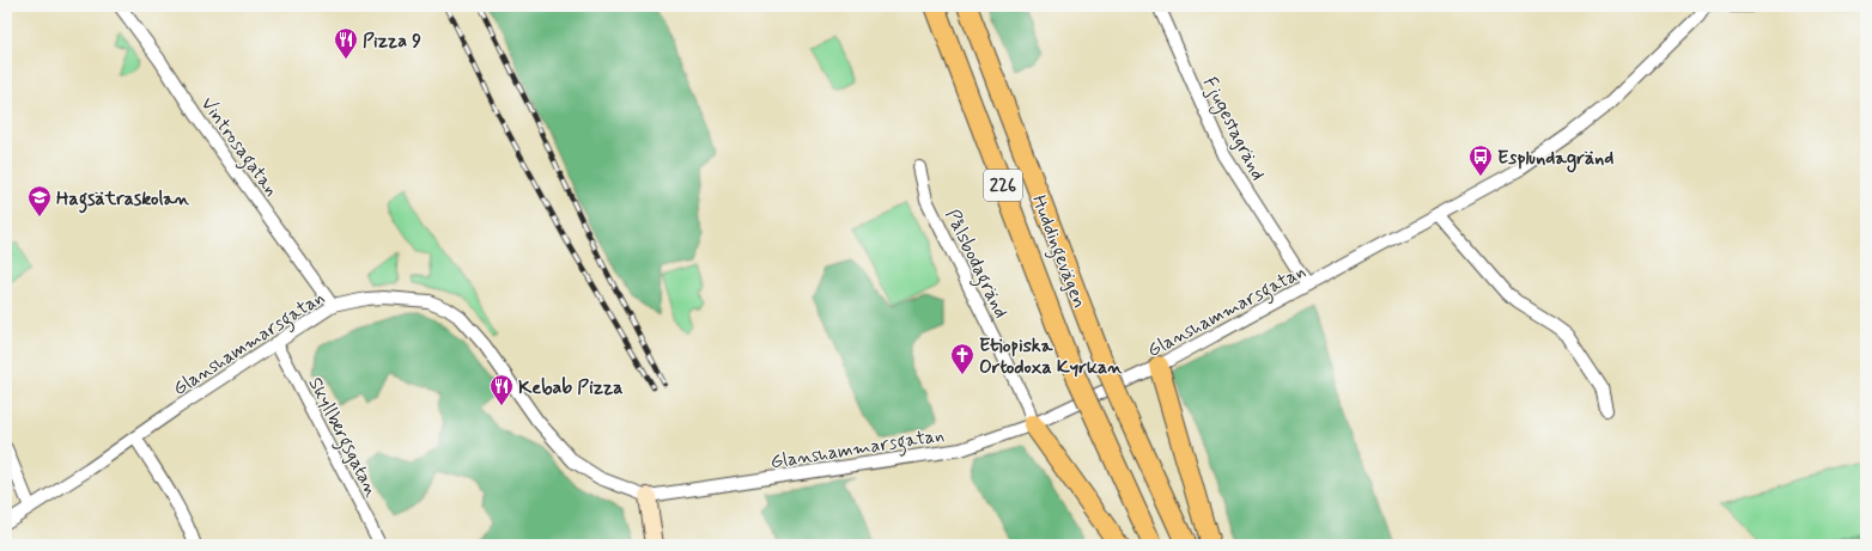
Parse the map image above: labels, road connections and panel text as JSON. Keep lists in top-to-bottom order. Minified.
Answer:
{"streets":{"main road":["226","Huddingevägen"],"street":["Fjugestagränd","Vintrosagatan","Pålsbodagränd","Glanshammarsgatan","Skyllbergsgatan"]},"crossings":[["Fjugestagränd","Glanshammarsgatan"],["Vintrosagatan","Glanshammarsgatan"],["Pålsbodagränd","Glanshammarsgatan"],["Glanshammarsgatan","Skyllbergsgatan"]],"places":{"restaurant":["Pizza 9","Kebab Pizza"],"bus stop":["Esplundagränd"],"school or university":["Hagsätraskolan"],"church":["Etiopiska Ortodoxa Kyrkan"]}}
